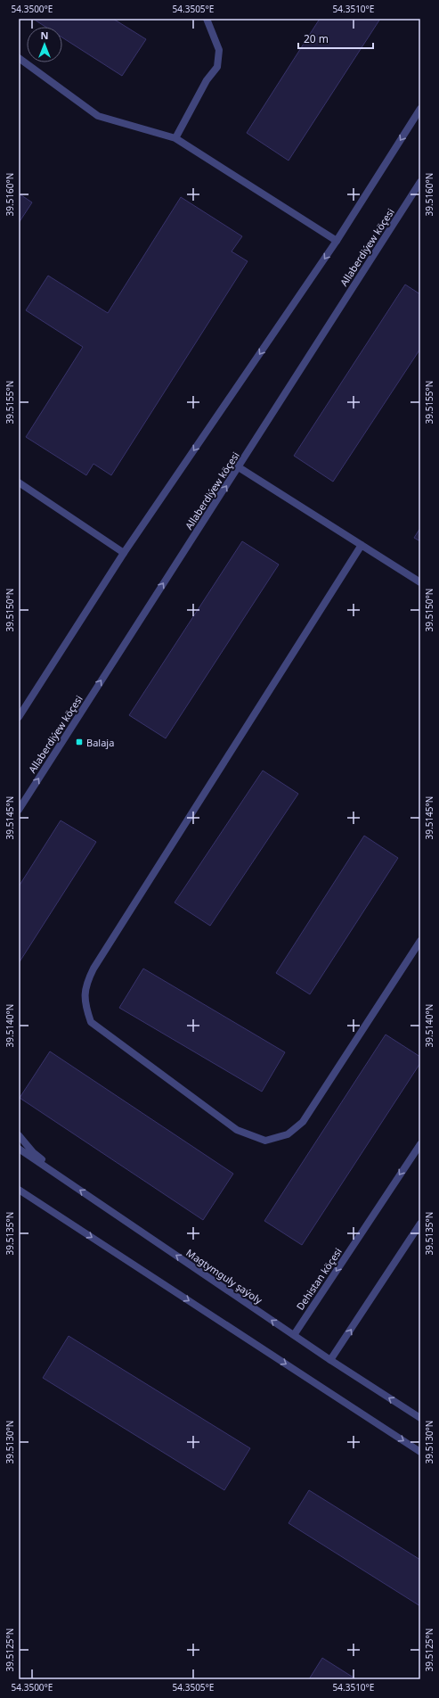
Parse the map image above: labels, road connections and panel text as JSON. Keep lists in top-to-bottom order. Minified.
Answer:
{"streets":{"street":["Allaberdiýew köçesi","Magtymguly şaýoly","Dehistan köçesi"]},"crossings":[["Magtymguly şaýoly","Dehistan köçesi"]],"places":{"transit":["Balaja"]},"scale_bar":"20 m","north":"top","coordinates":["54.3500°E","54.3505°E","54.3510°E","39.5160°N","39.5155°N","39.5150°N","39.5145°N","39.5140°N","39.5135°N","39.5130°N","39.5125°N"]}
